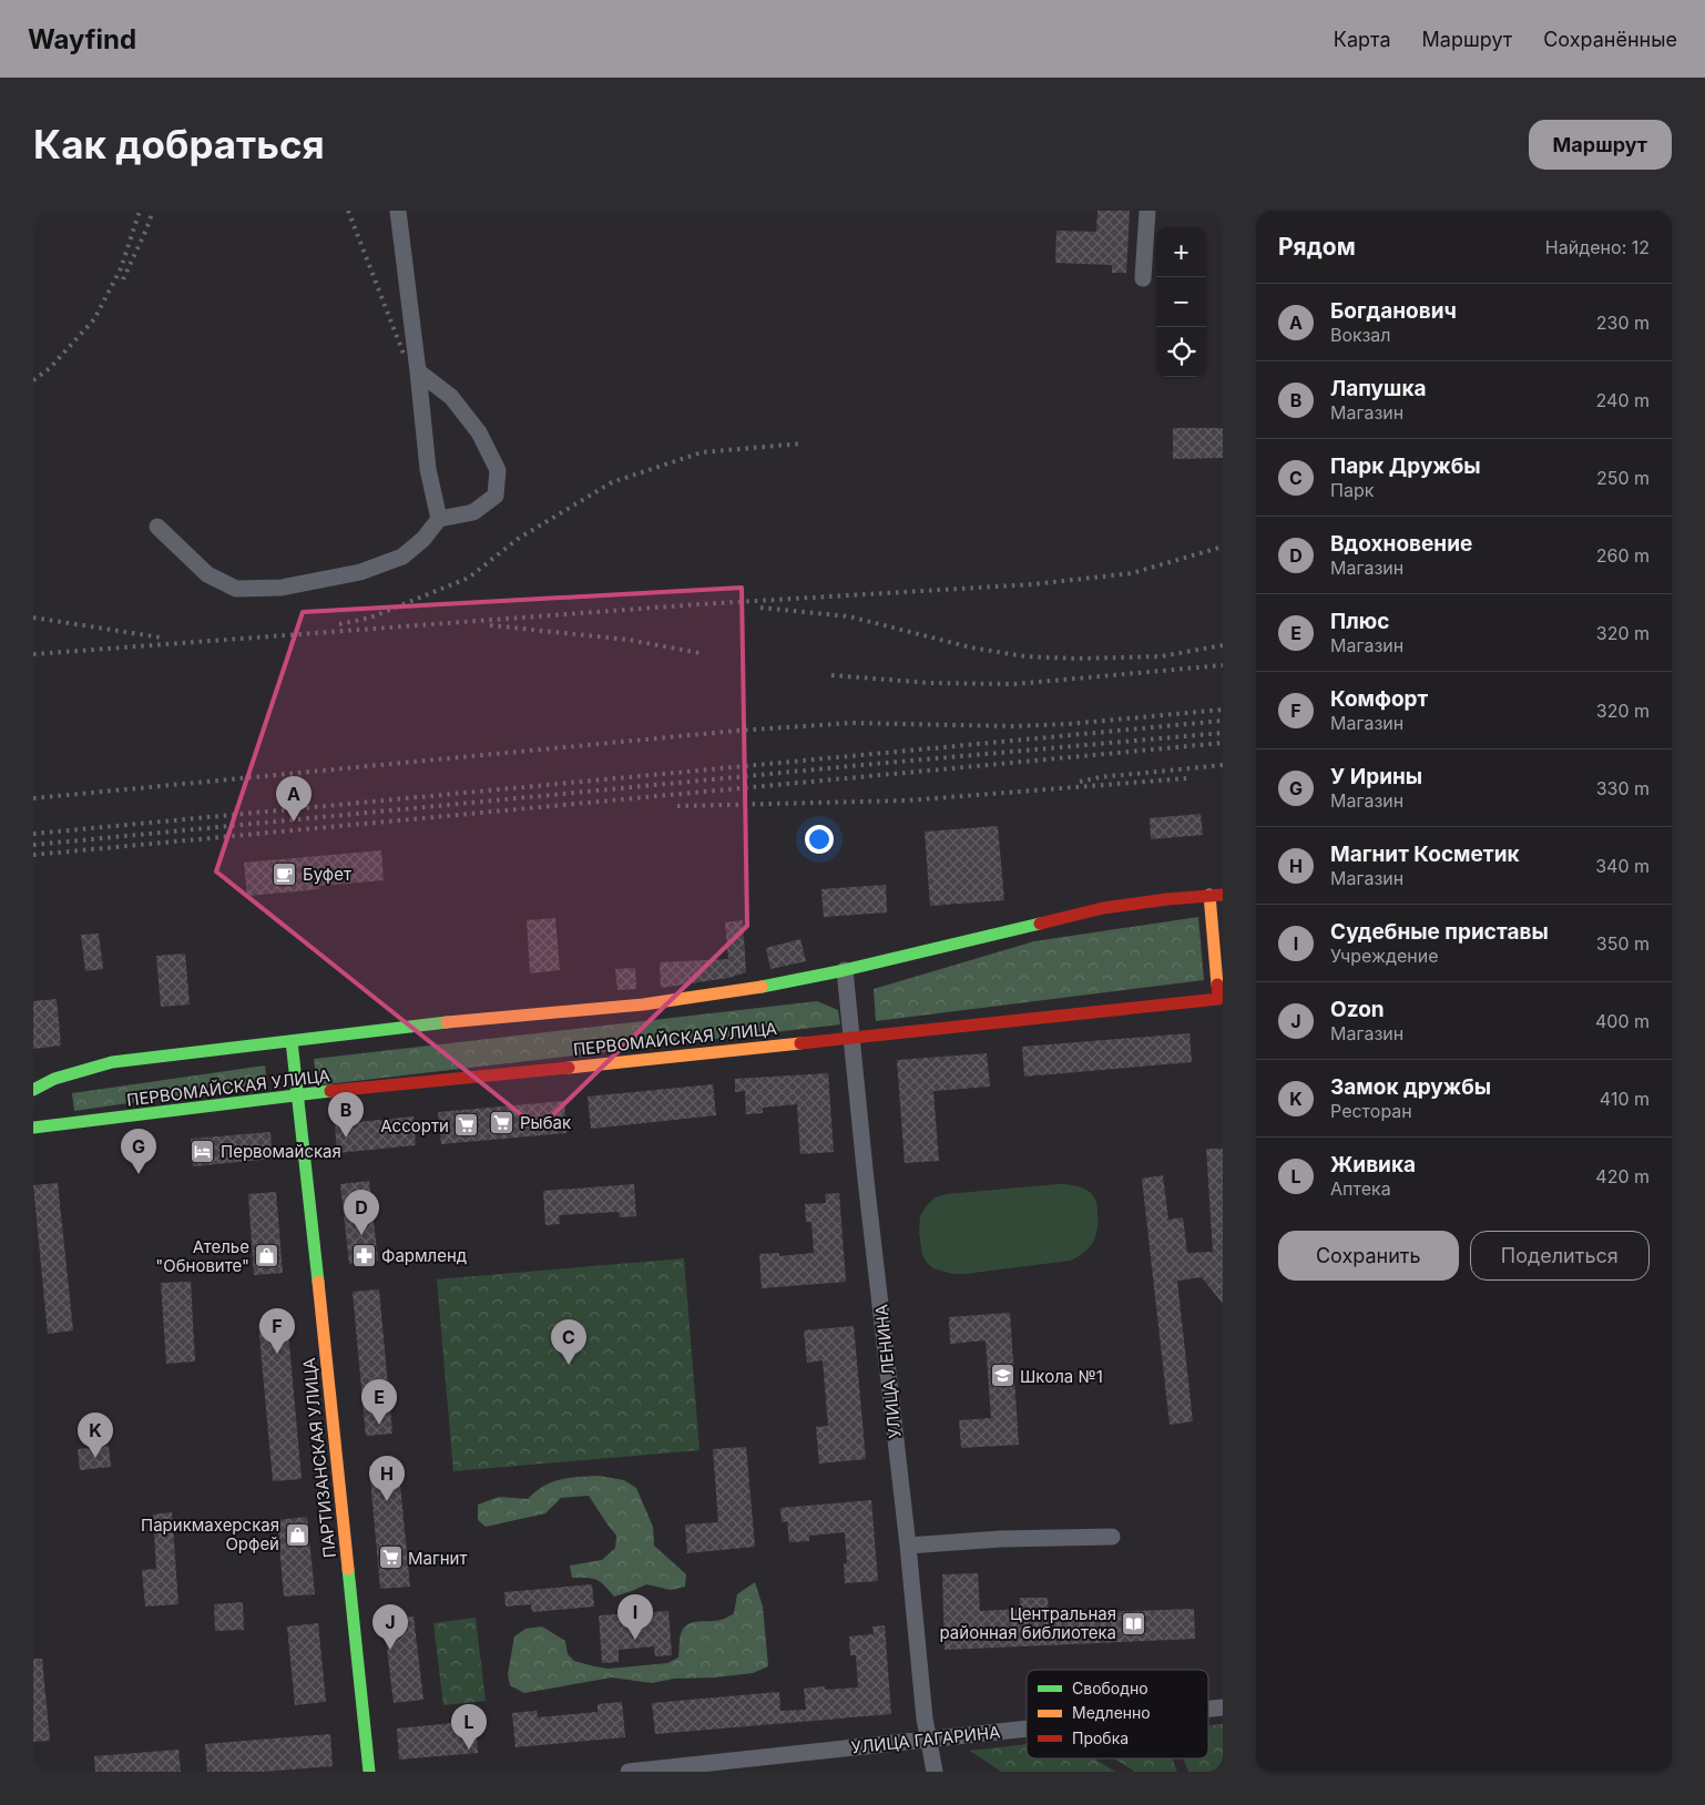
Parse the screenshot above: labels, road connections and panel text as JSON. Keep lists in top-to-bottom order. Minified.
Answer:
{"streets":{"street":["ПЕРВОМАЙСКАЯ УЛИЦА","УЛИЦА ЛЕНИНА","ПАРТИЗАНСКАЯ УЛИЦА","УЛИЦА ГАГАРИНА"]},"crossings":[["ПЕРВОМАЙСКАЯ УЛИЦА","УЛИЦА ЛЕНИНА"],["ПЕРВОМАЙСКАЯ УЛИЦА","ПАРТИЗАНСКАЯ УЛИЦА"],["УЛИЦА ЛЕНИНА","УЛИЦА ГАГАРИНА"]],"places":{"cafe":["Буфет"],"supermarket":["Рыбак","Ассорти","Магнит"],"hotel":["Первомайская"],"pharmacy":["Фармленд"],"shop":["Ателье \"Обновите\"","Парикмахерская Орфей"],"school or university":["Школа №1"],"library":["Центральная районная библиотека"]},"legend":["Свободно","Медленно","Пробка"],"page":{"header":"Wayfind","nav":["Карта","Маршрут","Сохранённые"],"buttons":["Маршрут",["Сохранить","Поделиться"]],"title":"Как добраться","heading":["Рядом","Найдено: 12"],"map_buttons":["+","−"],"list":[{"mark":"A","name":"Богданович","note":"Вокзал","value":"230 m"},{"mark":"B","name":"Лапушка","note":"Магазин","value":"240 m"},{"mark":"C","name":"Парк Дружбы","note":"Парк","value":"250 m"},{"mark":"D","name":"Вдохновение","note":"Магазин","value":"260 m"},{"mark":"E","name":"Плюс","note":"Магазин","value":"320 m"},{"mark":"F","name":"Комфорт","note":"Магазин","value":"320 m"},{"mark":"G","name":"У Ирины","note":"Магазин","value":"330 m"},{"mark":"H","name":"Магнит Косметик","note":"Магазин","value":"340 m"},{"mark":"I","name":"Судебные приставы","note":"Учреждение","value":"350 m"},{"mark":"J","name":"Ozon","note":"Магазин","value":"400 m"},{"mark":"K","name":"Замок дружбы","note":"Ресторан","value":"410 m"},{"mark":"L","name":"Живика","note":"Аптека","value":"420 m"}],"pins":["A","B","G","D","F","C","E","K","H","I","J","L"]}}
